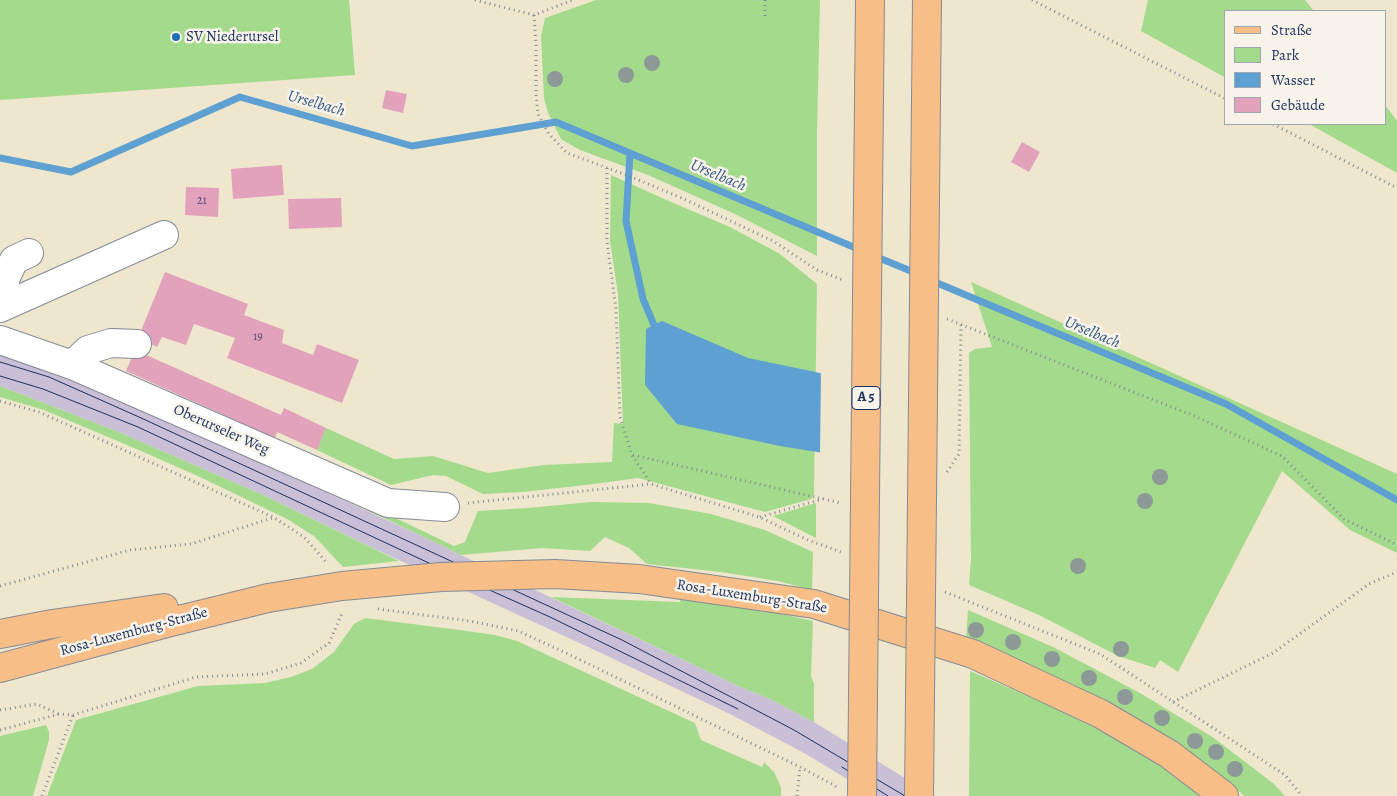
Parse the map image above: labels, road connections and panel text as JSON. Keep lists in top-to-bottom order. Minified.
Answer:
{"streets":{"main road":["A 5","Rosa-Luxemburg-Straße"],"street":["Oberurseler Weg"]},"water":["Urselbach"],"places":["SV Niederursel"],"house_numbers":["21","19"],"legend":["Straße","Park","Wasser","Gebäude"]}
